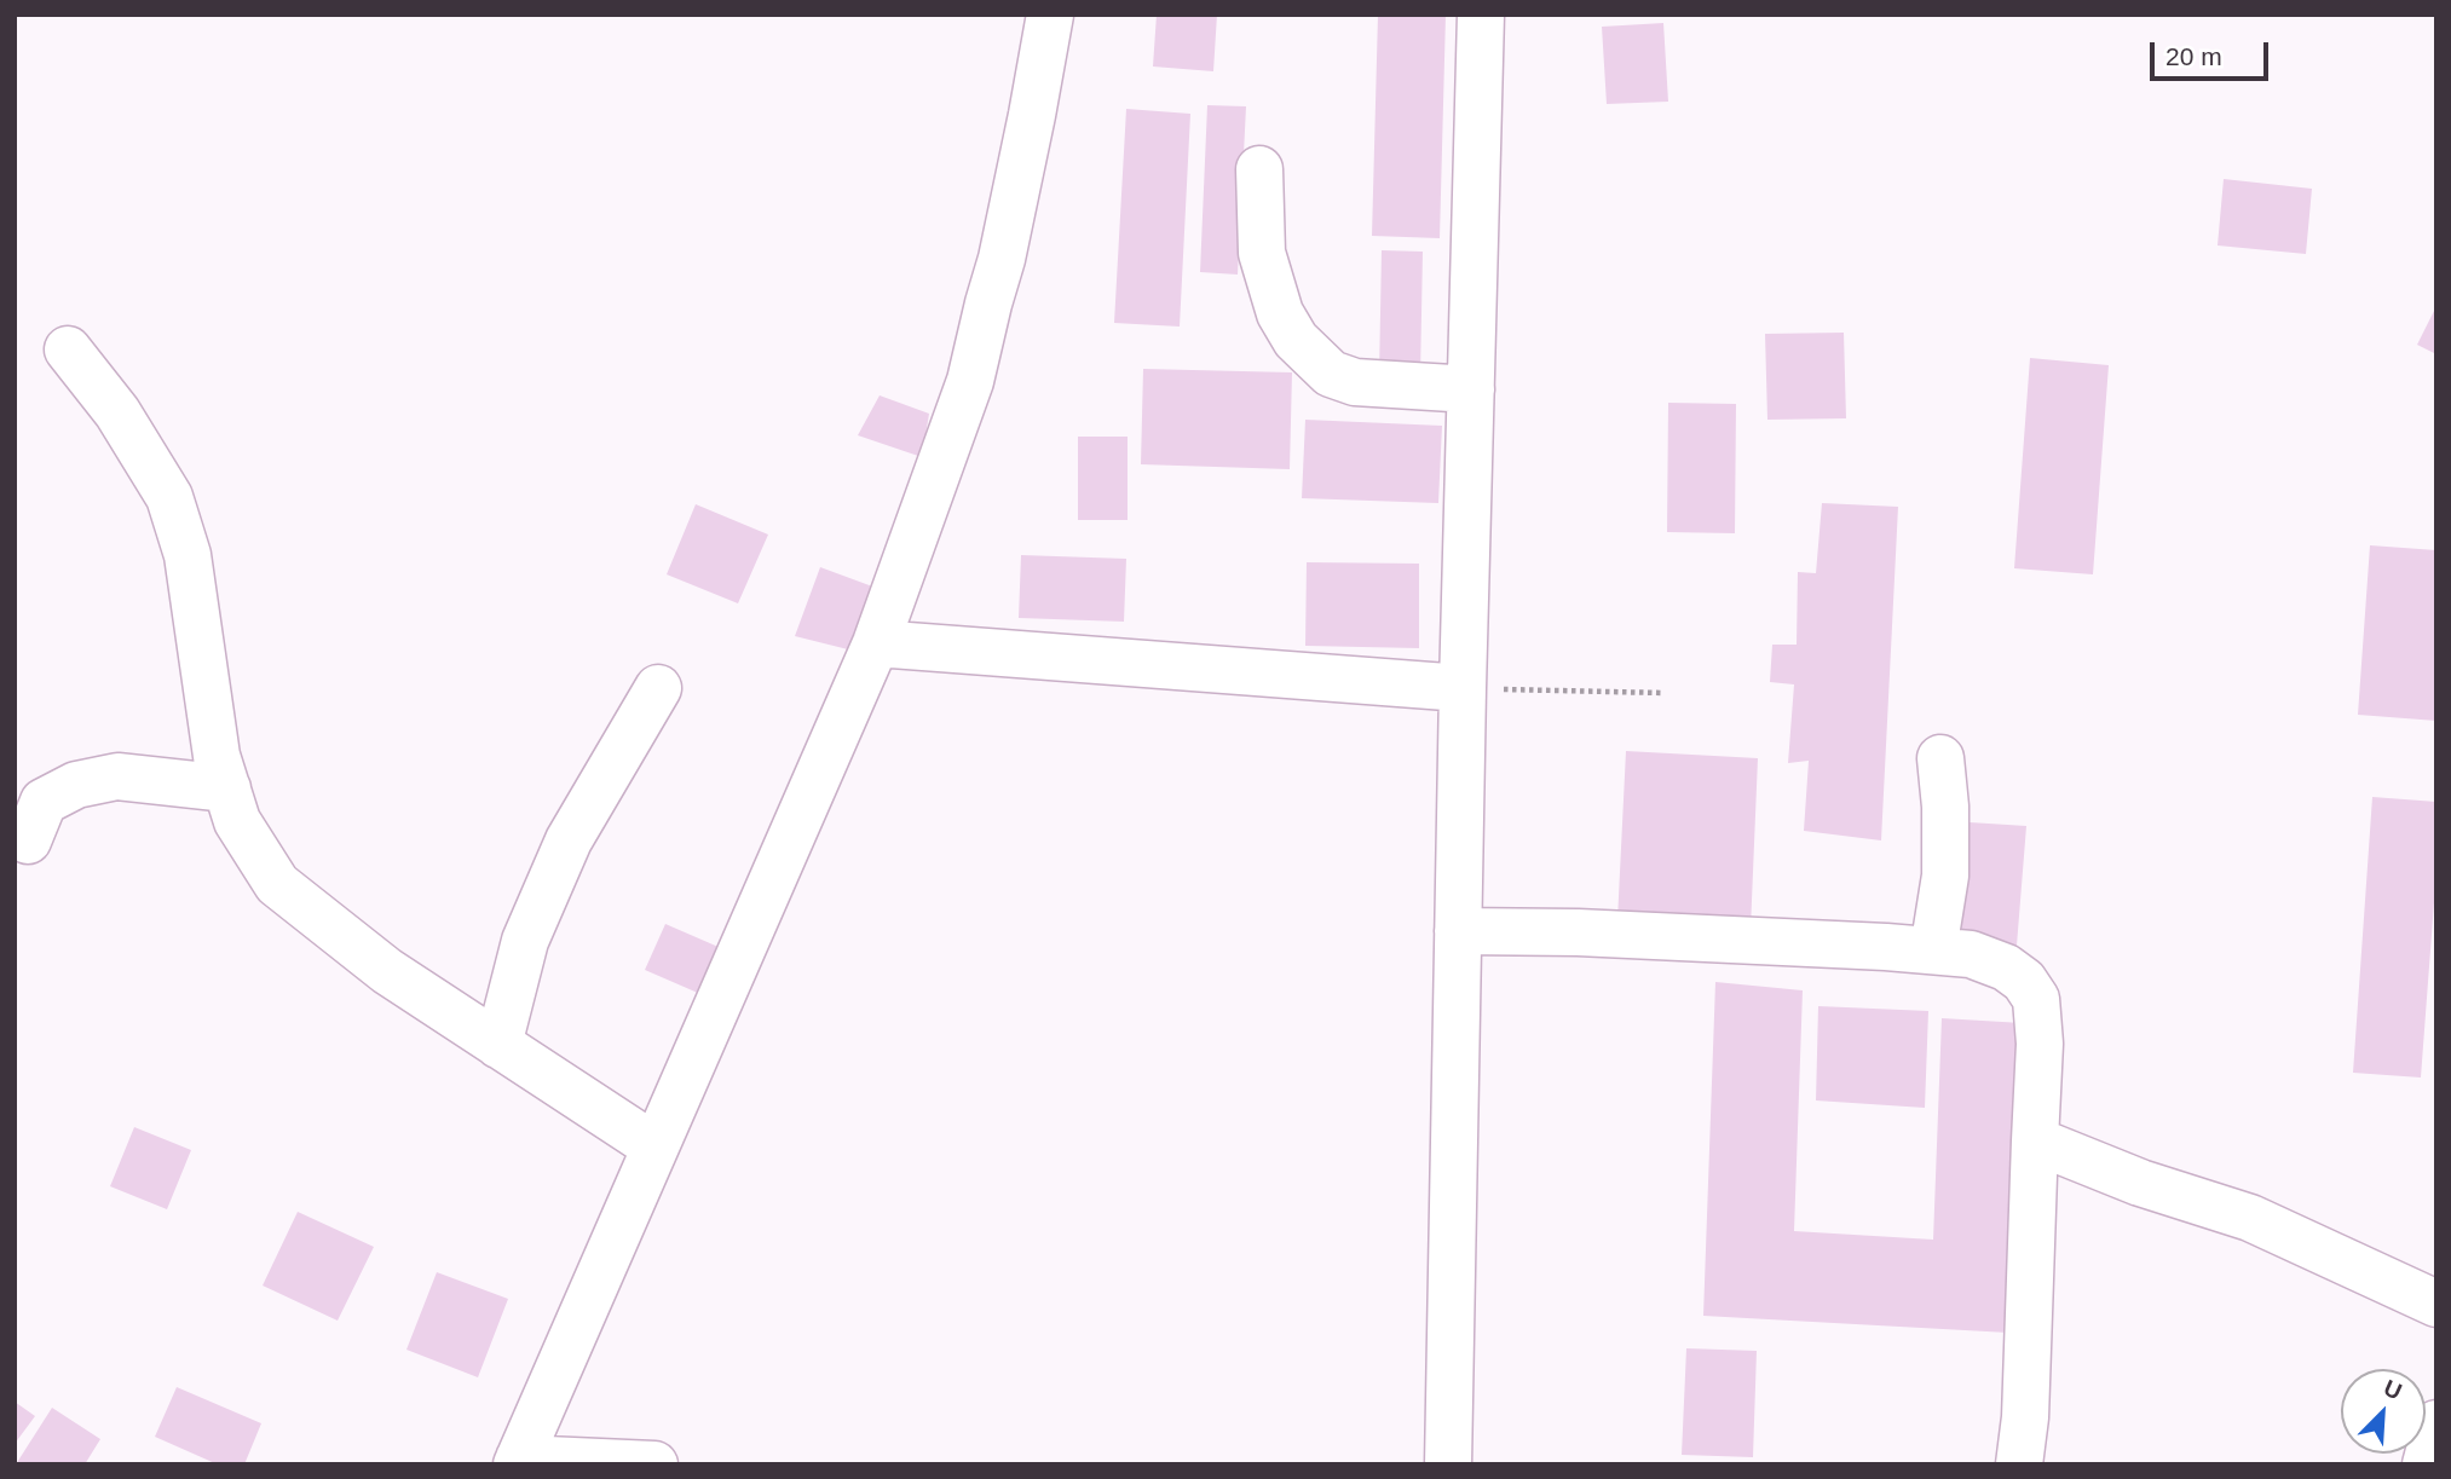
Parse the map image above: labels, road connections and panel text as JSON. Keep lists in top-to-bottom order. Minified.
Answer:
{"scale_bar":"20 m","north":"top right"}
